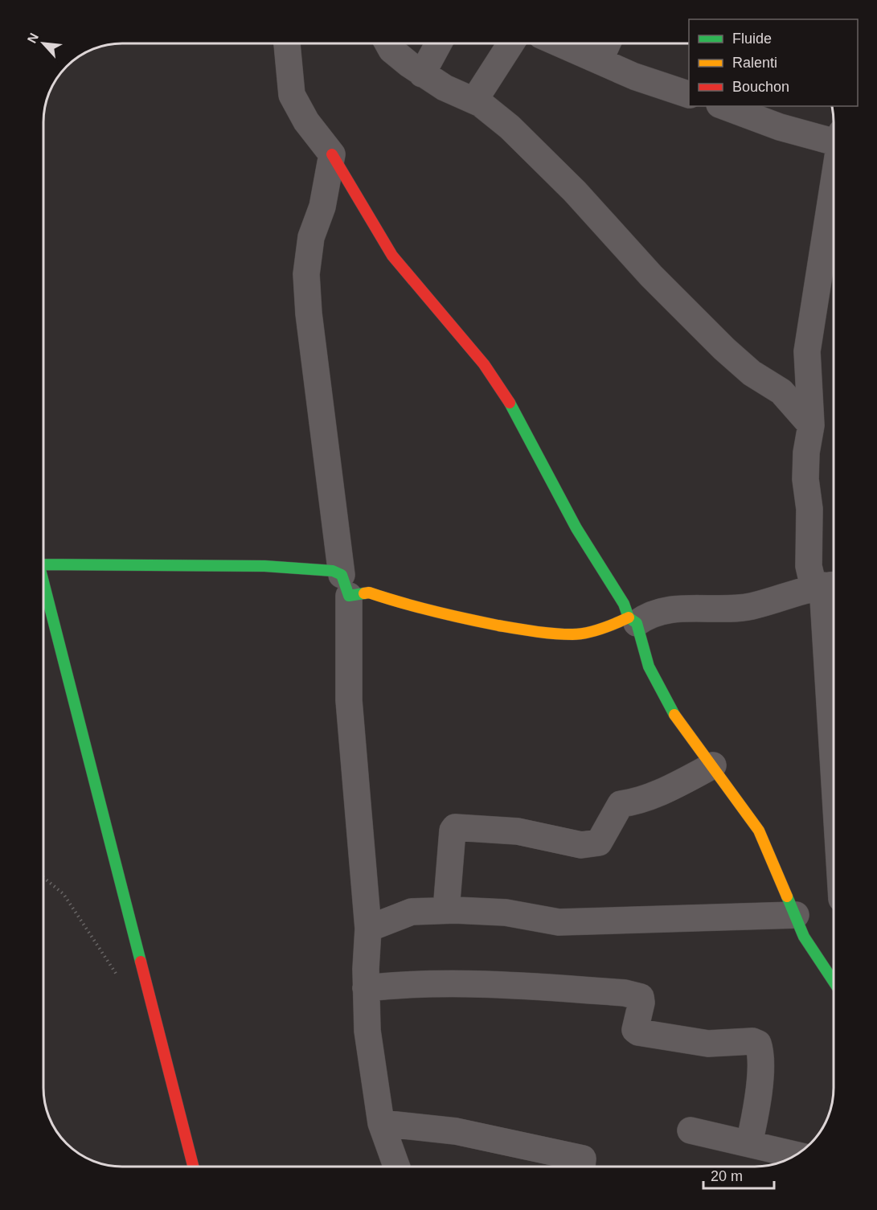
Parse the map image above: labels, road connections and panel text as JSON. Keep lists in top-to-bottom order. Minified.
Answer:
{"legend":["Fluide","Ralenti","Bouchon"],"scale_bar":"20 m","north":"top left"}
